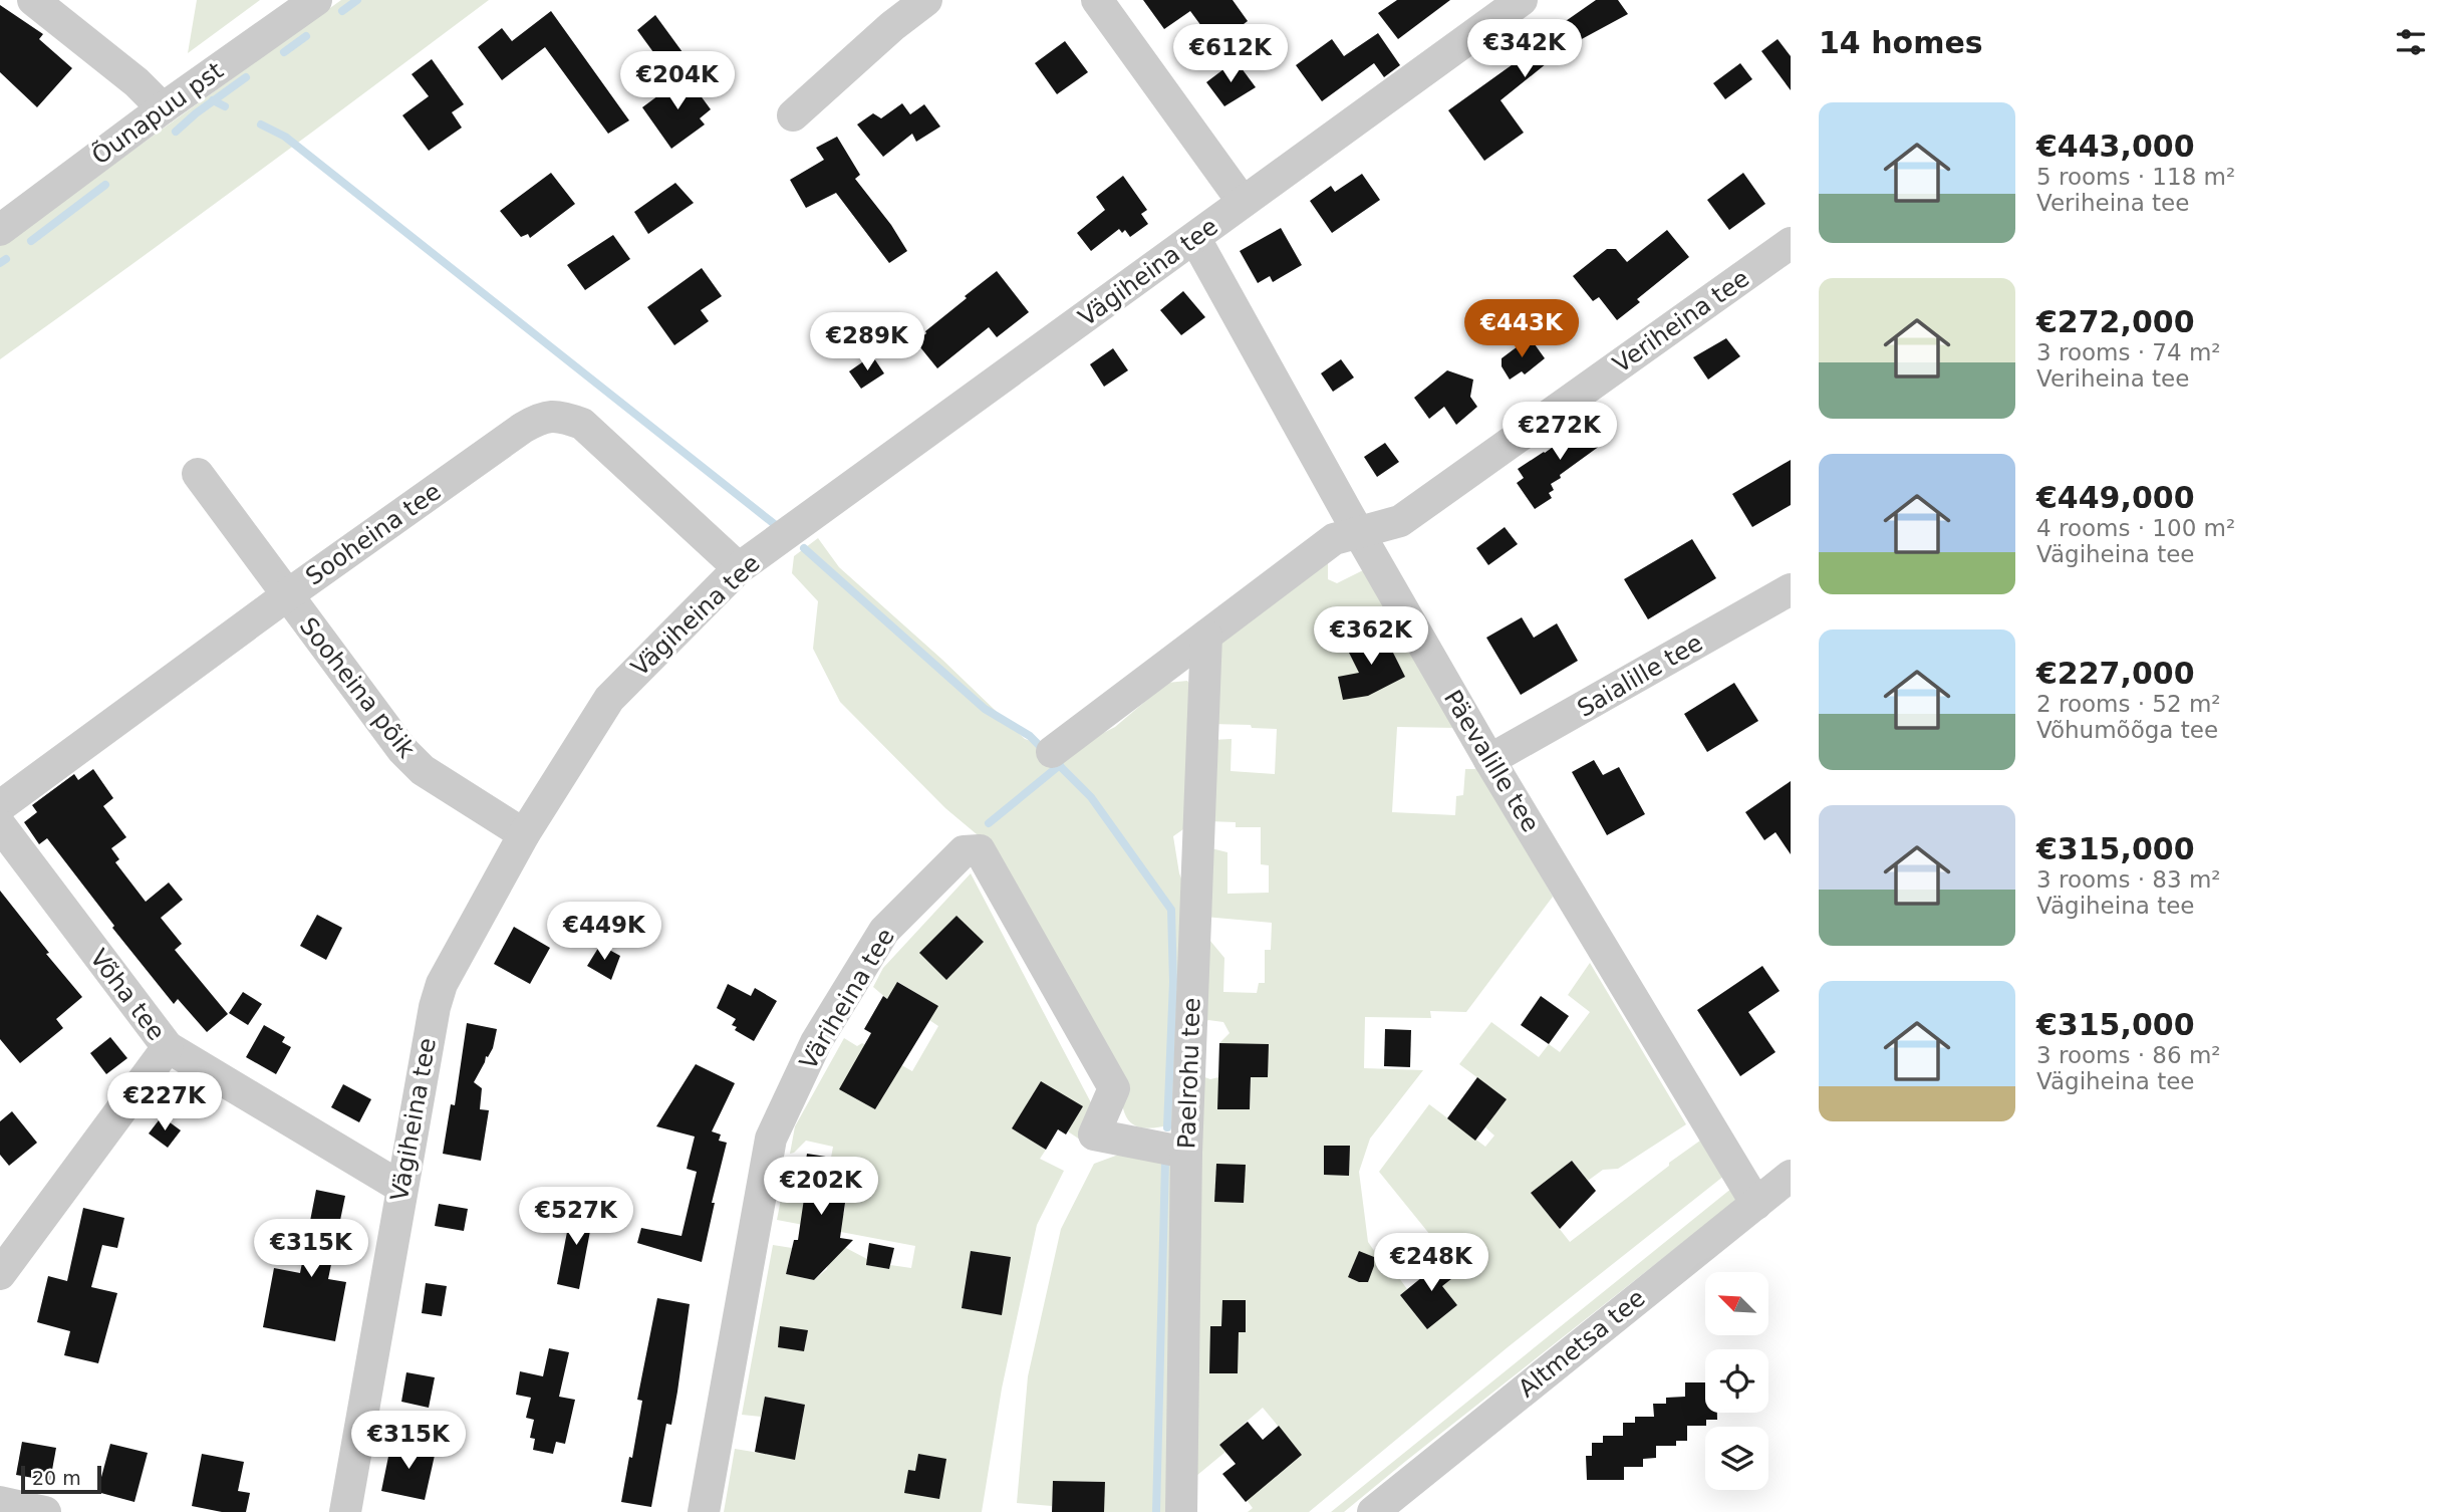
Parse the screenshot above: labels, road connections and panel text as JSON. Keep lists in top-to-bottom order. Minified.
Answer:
{"streets":{"street":["Õunapuu pst","Vägiheina tee","Veriheina tee","Sooheina tee","Saialille tee","Sooheina põik","Päevalille tee","Võha tee","Väriheina tee","Paelrohu tee","Altmetsa tee"]},"crossings":[["Vägiheina tee","Sooheina tee"],["Vägiheina tee","Sooheina põik"],["Vägiheina tee","Päevalille tee"],["Vägiheina tee","Võha tee"],["Veriheina tee","Päevalille tee"],["Sooheina tee","Sooheina põik"],["Saialille tee","Päevalille tee"],["Päevalille tee","Altmetsa tee"],["Väriheina tee","Paelrohu tee"]],"scale_bar":"20 m","north":"top left","page":{"heading":"14 homes","price":["€342K","€612K","€204K","€443K","€289K","€272K","€362K","€449K","€227K","€202K","€527K","€315K","€248K","€315K"],"list":[{"name":"€443,000","note":"5 rooms · 118 m² · Veriheina tee"},{"name":"€272,000","note":"3 rooms · 74 m² · Veriheina tee"},{"name":"€449,000","note":"4 rooms · 100 m² · Vägiheina tee"},{"name":"€227,000","note":"2 rooms · 52 m² · Võhumõõga tee"},{"name":"€315,000","note":"3 rooms · 83 m² · Vägiheina tee"},{"name":"€315,000","note":"3 rooms · 86 m² · Vägiheina tee"}],"scale":"20 m"}}
